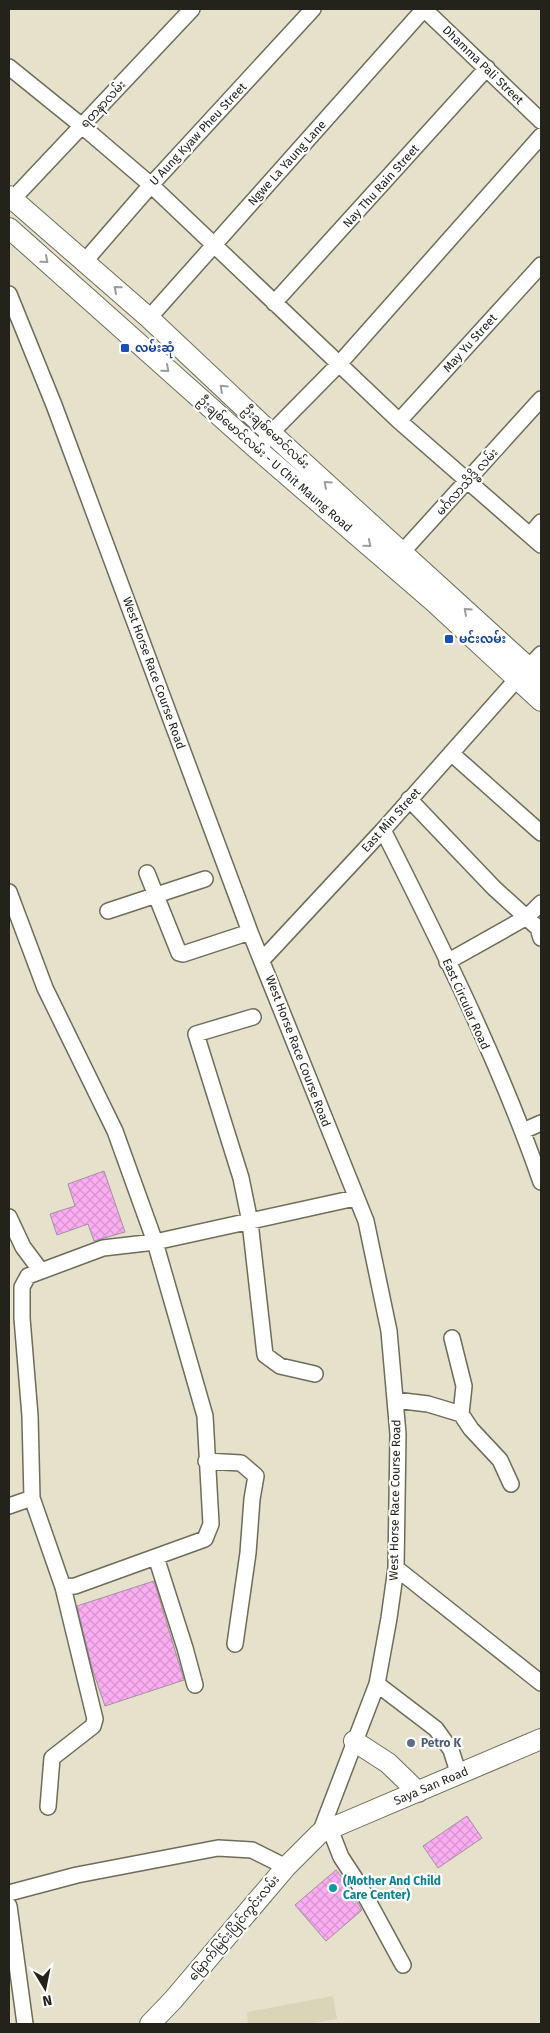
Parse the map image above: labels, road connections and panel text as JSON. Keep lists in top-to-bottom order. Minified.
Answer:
{"streets":{"main road":["ဦးချစ်မောင်လမ်း","ဦးချစ်မောင်လမ်း - U Chit Maung Road","Saya San Road","မြောက်မြင်းပြိုင်ကွင်းလမ်း"],"street":["Dhamma Pali Street","ရတနာလမ်း","U Aung Kyaw Pheu Street","Ngwe La Yaung Lane","Nay Thu Rain Street","May Yu Street","မင်္ဂလာသိဒ္ဓိ လမ်း","West Horse Race Course Road","East Min Street","East Circular Road"]},"crossings":[["Dhamma Pali Street","Ngwe La Yaung Lane"],["Dhamma Pali Street","Nay Thu Rain Street"],["ရတနာလမ်း","ဦးချစ်မောင်လမ်း"],["U Aung Kyaw Pheu Street","ဦးချစ်မောင်လမ်း"],["Ngwe La Yaung Lane","ဦးချစ်မောင်လမ်း"],["ဦးချစ်မောင်လမ်း","ဦးချစ်မောင်လမ်း - U Chit Maung Road"],["ဦးချစ်မောင်လမ်း","မင်္ဂလာသိဒ္ဓိ လမ်း"],["ဦးချစ်မောင်လမ်း","East Min Street"],["ဦးချစ်မောင်လမ်း - U Chit Maung Road","မင်္ဂလာသိဒ္ဓိ လမ်း"],["West Horse Race Course Road","East Min Street"],["West Horse Race Course Road","Saya San Road"],["West Horse Race Course Road","မြောက်မြင်းပြိုင်ကွင်းလမ်း"],["East Min Street","East Circular Road"],["Saya San Road","မြောက်မြင်းပြိုင်ကွင်းလမ်း"]],"one_way":["ဦးချစ်မောင်လမ်း","ဦးချစ်မောင်လမ်း - U Chit Maung Road"],"places":{"transit":["လမ်းဆုံ","မင်းလမ်း"],"other":["Petro K","(Mother And Child Care Center)"]},"north":"bottom"}
